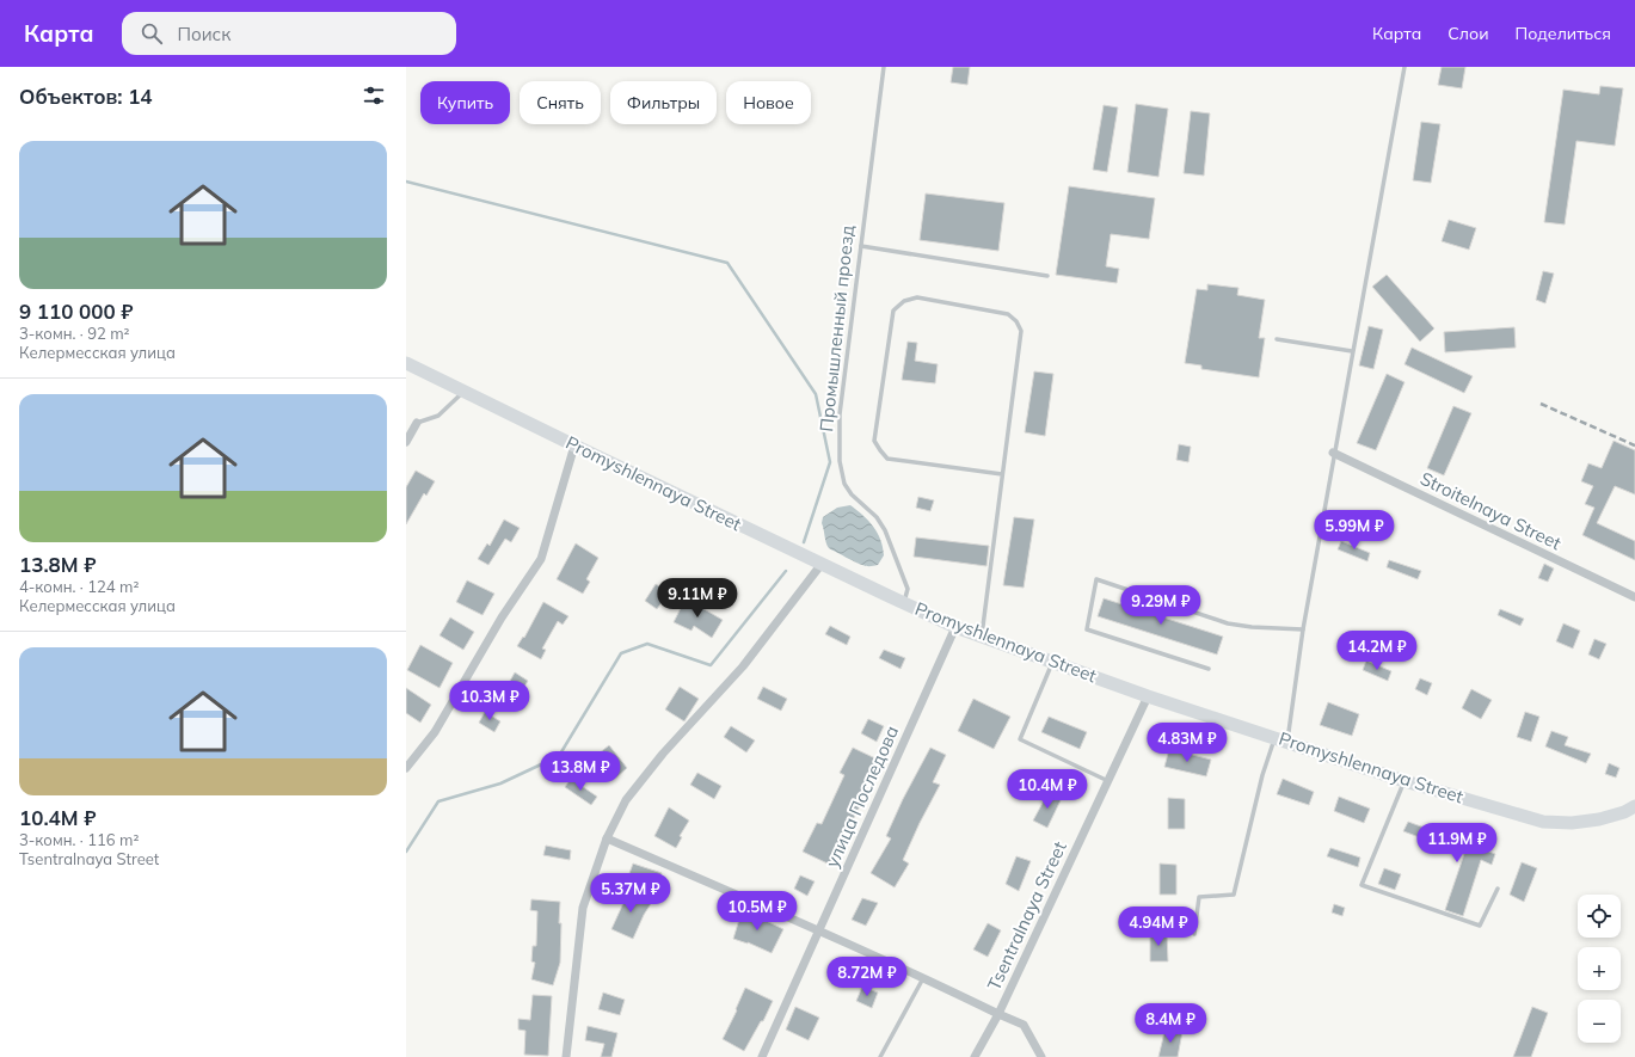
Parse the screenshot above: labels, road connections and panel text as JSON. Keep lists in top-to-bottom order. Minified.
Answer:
{"streets":{"main road":["Promyshlennaya Street"],"street":["Stroitelnaya Street","улица Последова","Tsentralnaya Street"],"lane":["Промышленный проезд"]},"crossings":[["Промышленный проезд","Promyshlennaya Street"],["Promyshlennaya Street","улица Последова"],["Promyshlennaya Street","Tsentralnaya Street"]],"page":{"header":"Карта","search":"Поиск","nav":["Карта","Слои","Поделиться"],"heading":"Объектов: 14","chip":["Купить","Снять","Фильтры","Новое"],"list":[{"name":"9 110 000 ₽","note":"3-комн. · 92 m² · Келермесская улица"},{"name":"13.8M ₽","note":"4-комн. · 124 m² · Келермесская улица"},{"name":"10.4M ₽","note":"3-комн. · 116 m² · Tsentralnaya Street"}],"price":["5.99M ₽","9.11M ₽","9.29M ₽","14.2M ₽","10.3M ₽","4.83M ₽","13.8M ₽","10.4M ₽","11.9M ₽","5.37M ₽","10.5M ₽","4.94M ₽","8.72M ₽","8.4M ₽"],"map_buttons":["+","−"]}}
